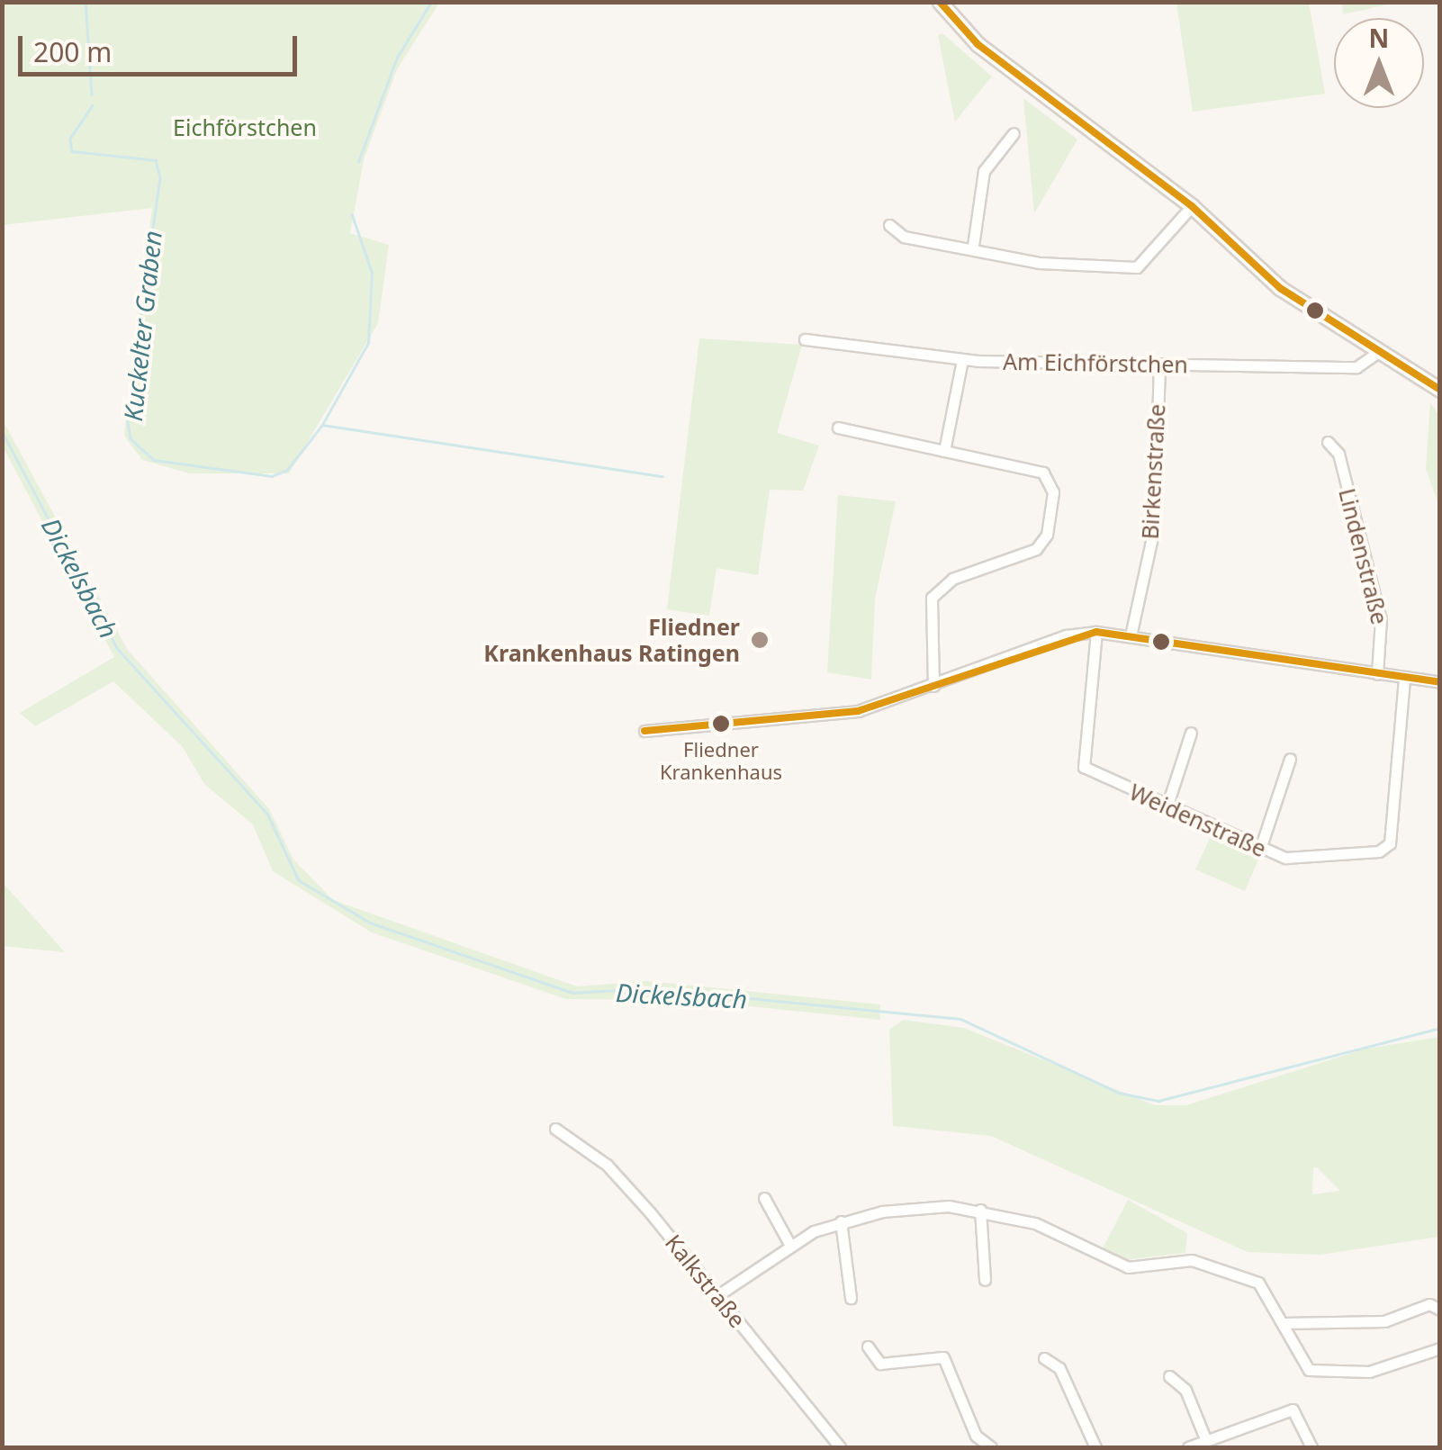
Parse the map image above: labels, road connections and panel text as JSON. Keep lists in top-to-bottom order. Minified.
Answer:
{"streets":{"street":["Am Eichförstchen","Birkenstraße","Lindenstraße","Weidenstraße","Kalkstraße"]},"crossings":[["Am Eichförstchen","Birkenstraße"]],"water":["Kuckelter Graben","Dickelsbach"],"parks":["Eichförstchen"],"places":["Fliedner Krankenhaus Ratingen","Fliedner Krankenhaus"],"scale_bar":"200 m","north":"top"}
